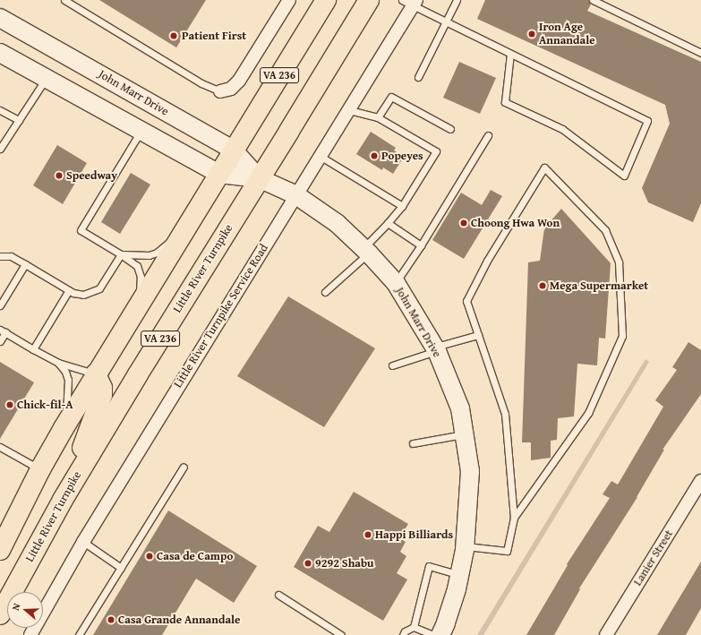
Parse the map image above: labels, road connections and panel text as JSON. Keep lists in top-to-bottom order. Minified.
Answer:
{"streets":{"main road":["VA 236","Little River Turnpike"],"street":["John Marr Drive","Little River Turnpike Service Road","Lanier Street"]},"crossings":[["VA 236","John Marr Drive"],["John Marr Drive","Little River Turnpike"],["John Marr Drive","Little River Turnpike Service Road"]],"places":["Iron Age Annandale","Patient First","Popeyes","Speedway","Choong Hwa Won","Mega Supermarket","Chick-fil-A","Happi Billiards","Casa de Campo","9292 Shabu","Casa Grande Annandale"],"north":"left"}
